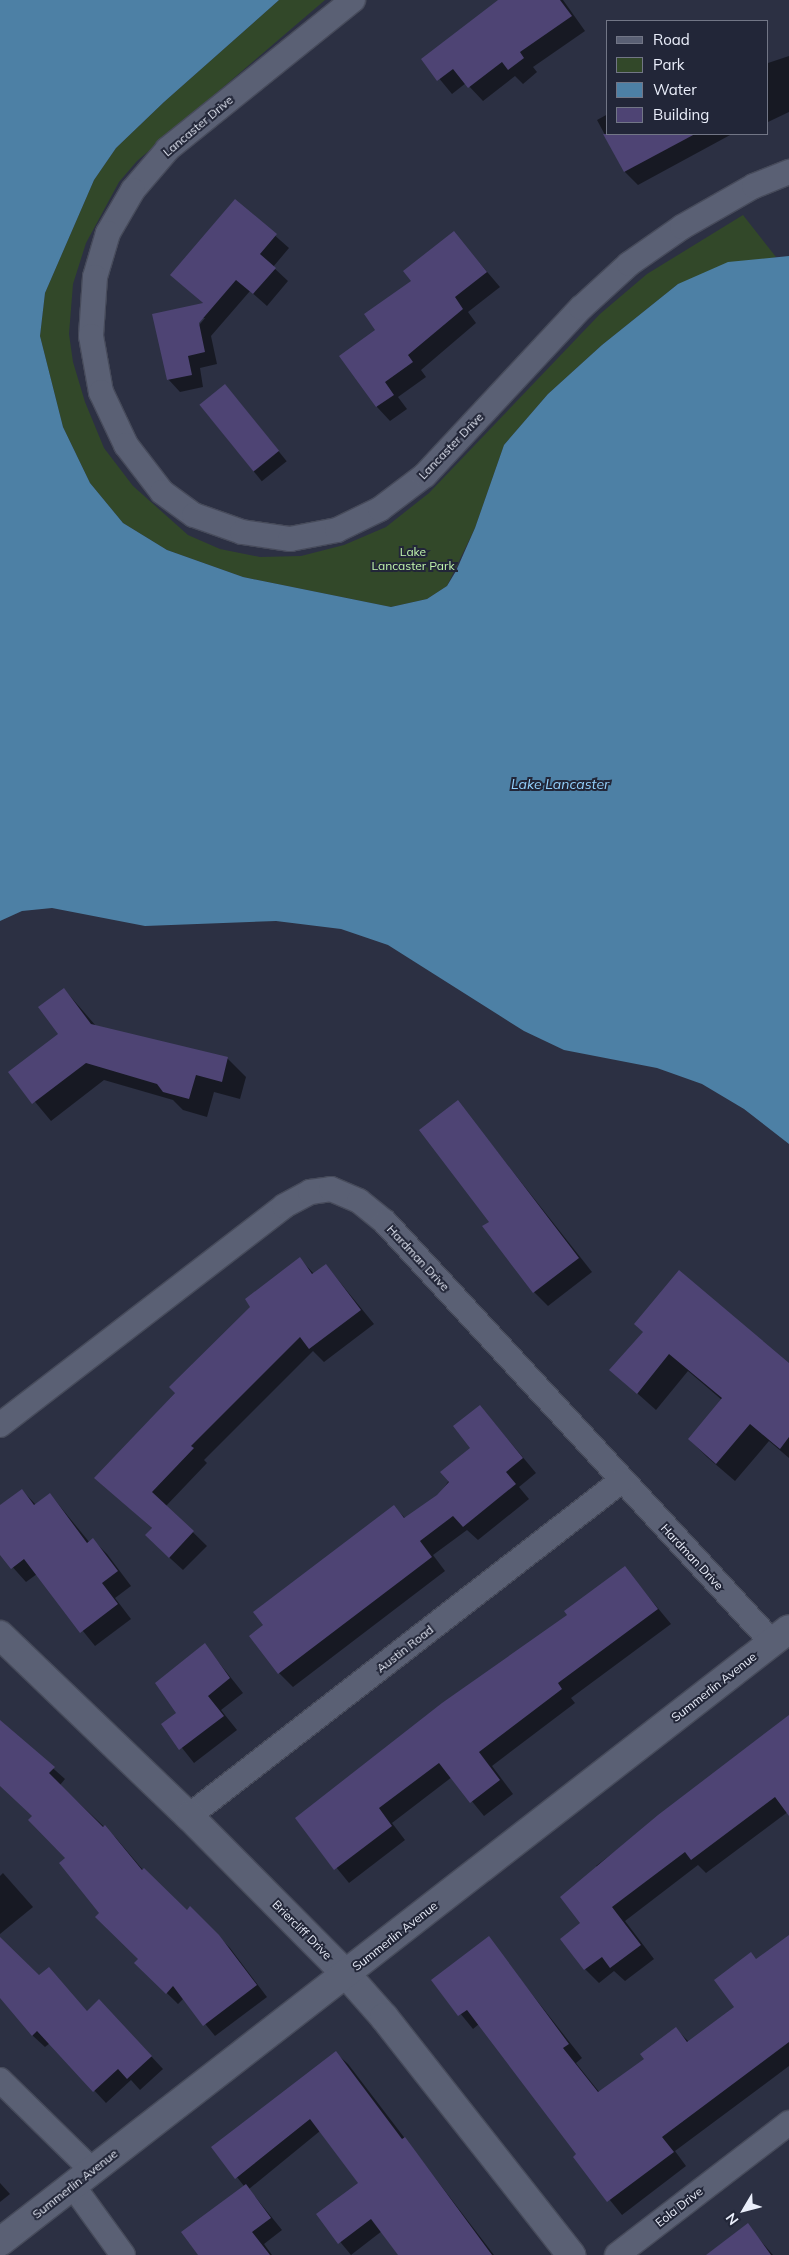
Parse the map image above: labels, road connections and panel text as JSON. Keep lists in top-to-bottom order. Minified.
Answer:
{"streets":{"street":["Lancaster Drive","Hardman Drive","Austin Road","Summerlin Avenue","Briercliff Drive","Eola Drive"]},"crossings":[["Hardman Drive","Austin Road"],["Hardman Drive","Summerlin Avenue"],["Austin Road","Briercliff Drive"],["Summerlin Avenue","Briercliff Drive"]],"water":["Lake Lancaster"],"parks":["Lake Lancaster Park"],"legend":["Road","Park","Water","Building"],"north":"bottom left"}
